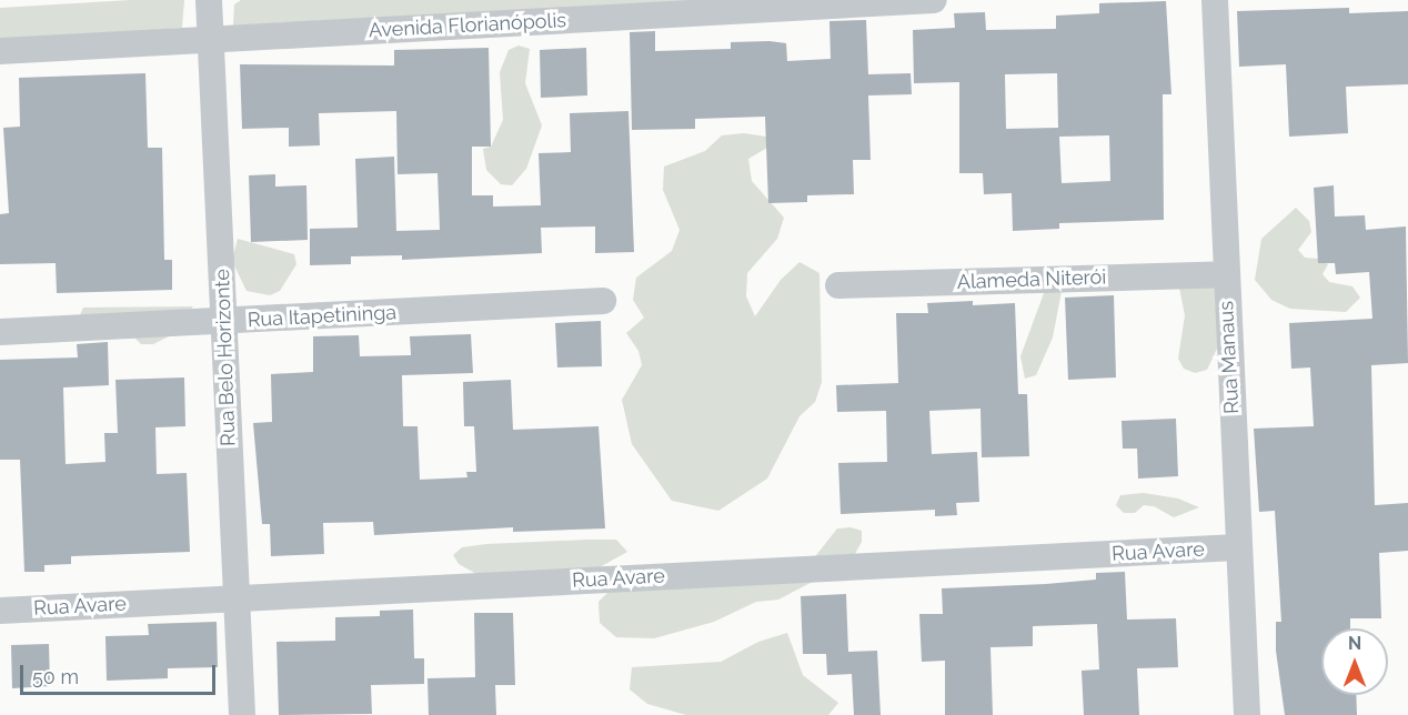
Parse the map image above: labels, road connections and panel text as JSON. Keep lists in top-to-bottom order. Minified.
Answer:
{"streets":{"street":["Avenida Florianópolis","Alameda Niterói","Rua Itapetininga","Rua Belo Horizonte","Rua Manaus","Rua Avare"]},"crossings":[["Avenida Florianópolis","Rua Belo Horizonte"],["Alameda Niterói","Rua Manaus"],["Rua Itapetininga","Rua Belo Horizonte"],["Rua Belo Horizonte","Rua Avare"],["Rua Manaus","Rua Avare"]],"scale_bar":"50 m","north":"top"}
